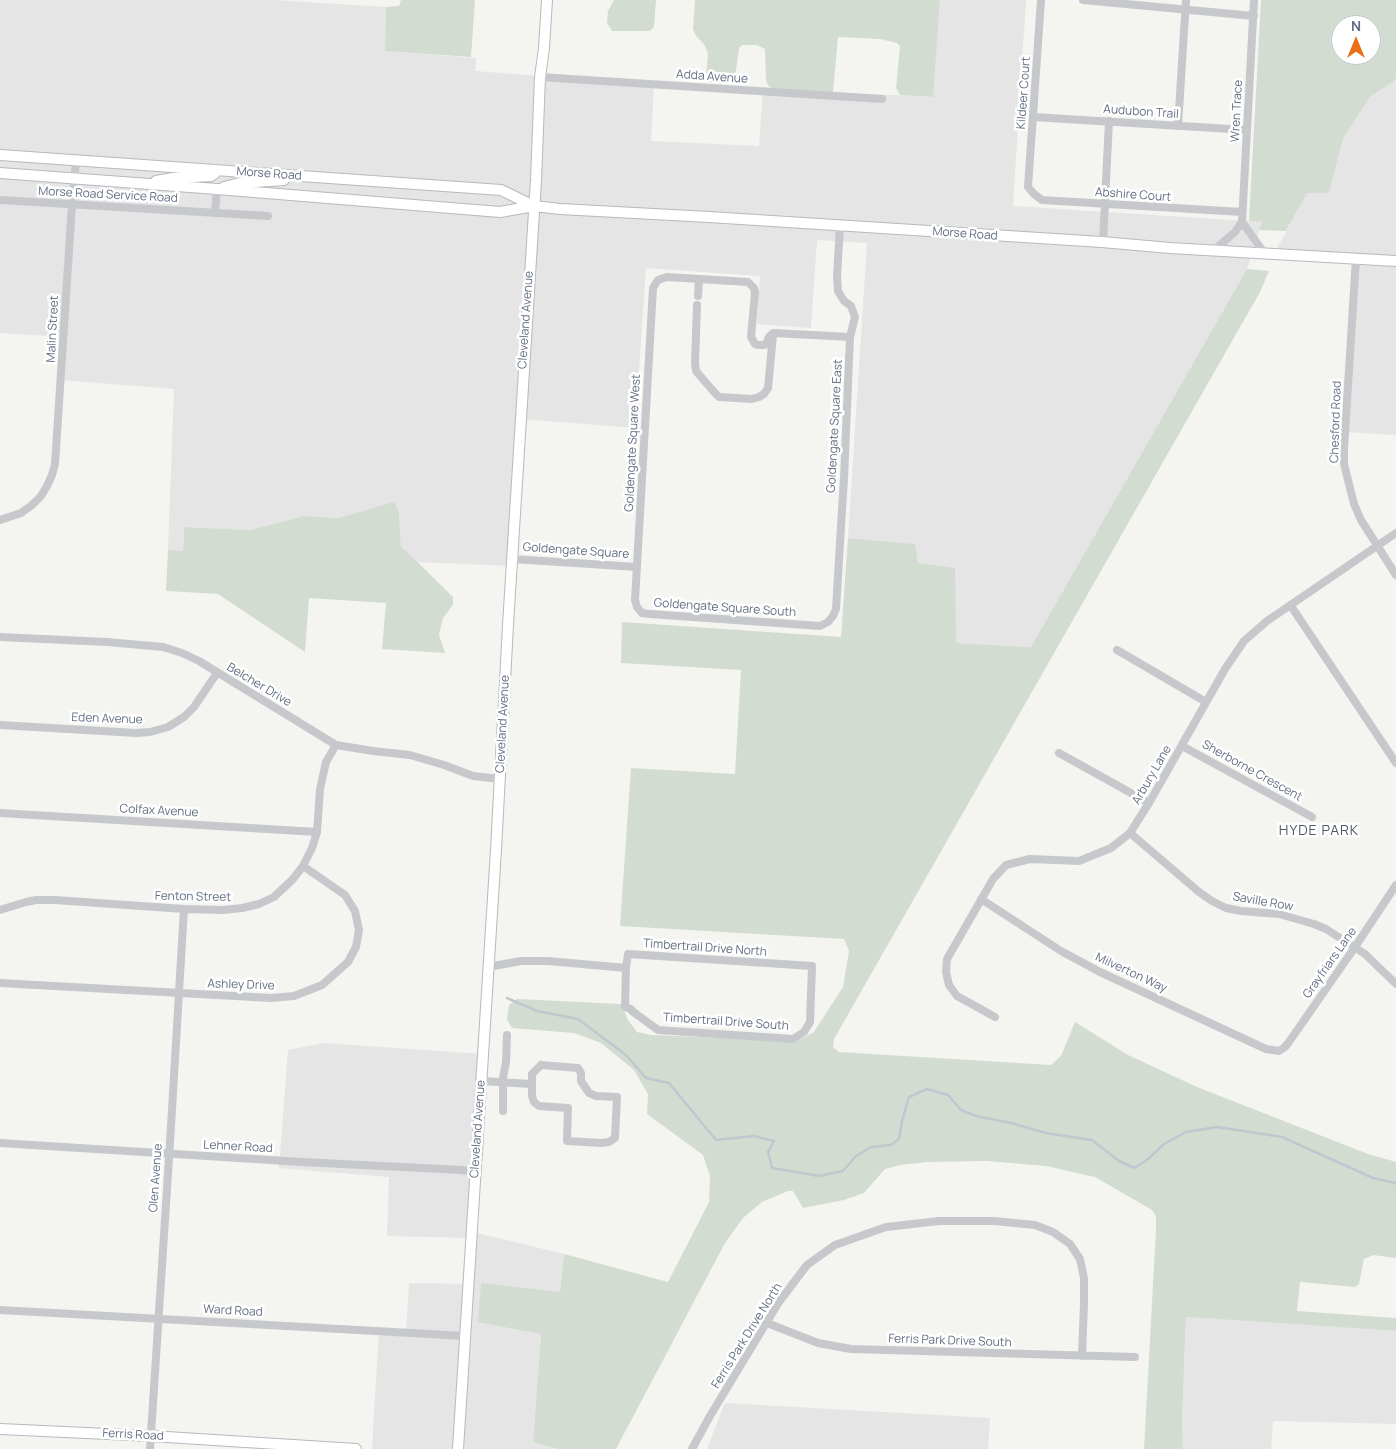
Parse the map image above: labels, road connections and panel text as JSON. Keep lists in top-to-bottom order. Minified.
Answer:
{"streets":{"main road":["Morse Road","Cleveland Avenue","Ferris Road"],"street":["Adda Avenue","Kildeer Court","Wren Trace","Audubon Trail","Morse Road Service Road","Abshire Court","Malin Street","Chesford Road","Goldengate Square East","Goldengate Square West","Goldengate Square","Goldengate Square South","Belcher Drive","Eden Avenue","Sherborne Crescent","Arbury Lane","Colfax Avenue","Fenton Street","Saville Row","Timbertrail Drive North","Grayfriars Lane","Milverton Way","Ashley Drive","Timbertrail Drive South","Lehner Road","Olen Avenue","Ward Road","Ferris Park Drive North","Ferris Park Drive South"]},"crossings":[["Adda Avenue","Cleveland Avenue"],["Kildeer Court","Audubon Trail"],["Kildeer Court","Abshire Court"],["Wren Trace","Audubon Trail"],["Wren Trace","Abshire Court"],["Morse Road","Cleveland Avenue"],["Morse Road","Malin Street"],["Morse Road","Chesford Road"],["Morse Road","Goldengate Square East"],["Morse Road Service Road","Malin Street"],["Cleveland Avenue","Goldengate Square"],["Cleveland Avenue","Belcher Drive"],["Cleveland Avenue","Lehner Road"],["Cleveland Avenue","Ward Road"],["Chesford Road","Arbury Lane"],["Goldengate Square East","Goldengate Square South"],["Goldengate Square West","Goldengate Square"],["Goldengate Square West","Goldengate Square South"],["Belcher Drive","Eden Avenue"],["Belcher Drive","Fenton Street"],["Sherborne Crescent","Arbury Lane"],["Arbury Lane","Saville Row"],["Arbury Lane","Milverton Way"],["Colfax Avenue","Fenton Street"],["Fenton Street","Ashley Drive"],["Fenton Street","Olen Avenue"],["Saville Row","Grayfriars Lane"],["Timbertrail Drive North","Timbertrail Drive South"],["Grayfriars Lane","Milverton Way"],["Ashley Drive","Olen Avenue"],["Lehner Road","Olen Avenue"],["Olen Avenue","Ward Road"],["Olen Avenue","Ferris Road"],["Ferris Park Drive North","Ferris Park Drive South"]],"districts":["HYDE PARK"],"north":"top"}
